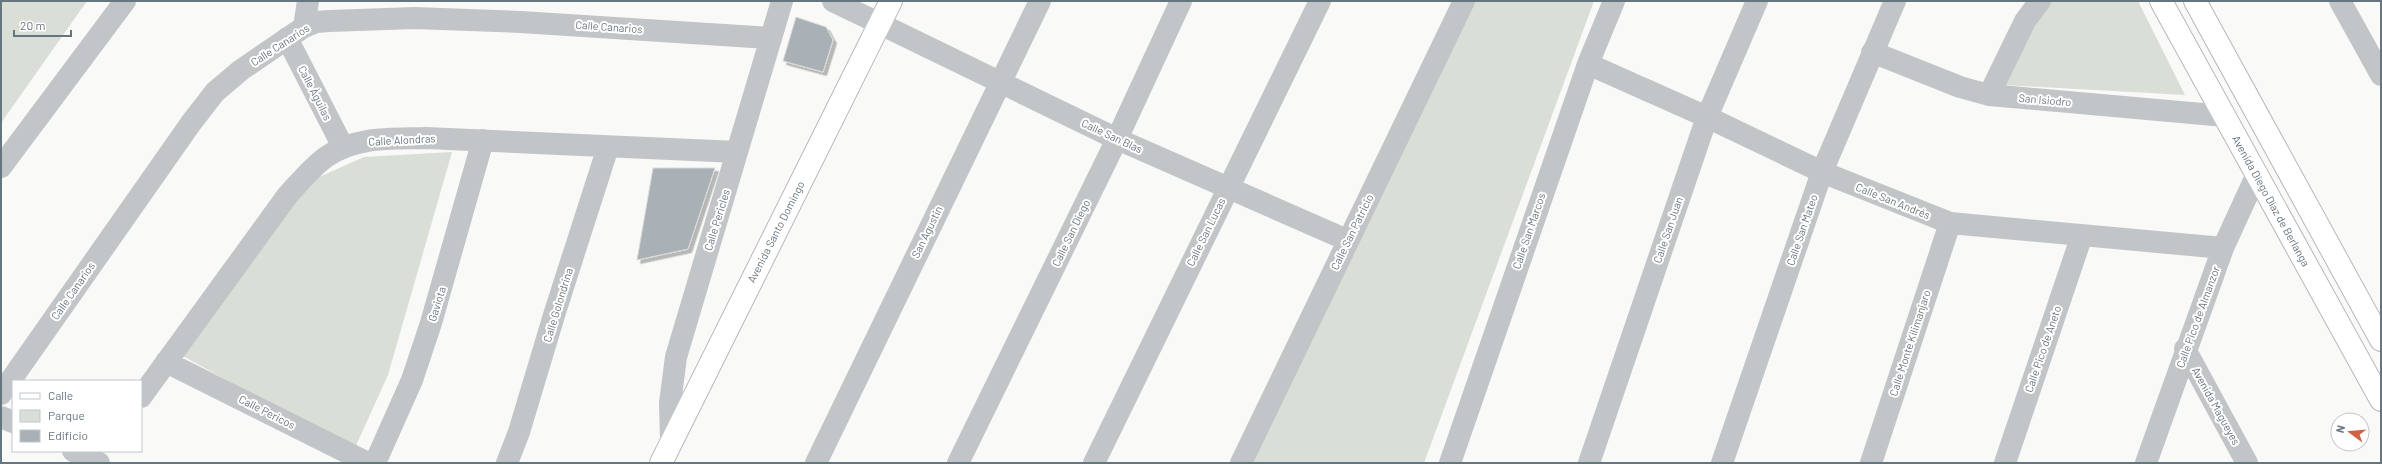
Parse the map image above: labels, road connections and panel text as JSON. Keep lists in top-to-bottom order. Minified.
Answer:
{"streets":{"main road":["Avenida Diego Díaz de Berlanga","Avenida Santo Domingo"],"street":["Calle Canarios","Calle Águilas","San Isiodro","Calle San Blas","Calle Alondras","Calle San Andrés","Calle Pericles","Calle San Juan","Calle San Mateo","Calle San Marcos","San Agustin","Calle San Lucas","Calle San Patricio","Calle San Diego","Gaviota","Calle Golondrina","Calle Pico de Almanzor","Calle Monte Kilimanjaro","Calle Pico de Aneto","Avenida Magueyes","Calle Pericos"]},"crossings":[["Calle Canarios","Calle Águilas"],["Calle Canarios","Calle Pericles"],["Calle Águilas","Calle Alondras"],["San Isiodro","Avenida Diego Díaz de Berlanga"],["San Isiodro","Calle San Mateo"],["Calle San Blas","Avenida Santo Domingo"],["Calle San Blas","San Agustin"],["Calle San Blas","Calle San Lucas"],["Calle San Blas","Calle San Patricio"],["Calle San Blas","Calle San Diego"],["Calle Alondras","Calle Pericles"],["Calle Alondras","Gaviota"],["Calle Alondras","Calle Golondrina"],["Calle Alondras","Calle Pericos"],["Calle San Andrés","Calle San Juan"],["Calle San Andrés","Calle San Mateo"],["Calle San Andrés","Calle San Marcos"],["Calle San Andrés","Calle Pico de Almanzor"],["Calle San Andrés","Calle Monte Kilimanjaro"],["Calle San Andrés","Calle Pico de Aneto"],["Avenida Diego Díaz de Berlanga","Calle Pico de Almanzor"],["Calle Pericles","Avenida Santo Domingo"],["Calle Pico de Almanzor","Avenida Magueyes"]],"legend":["Calle","Parque","Edificio"],"scale_bar":"20 m","north":"left"}
